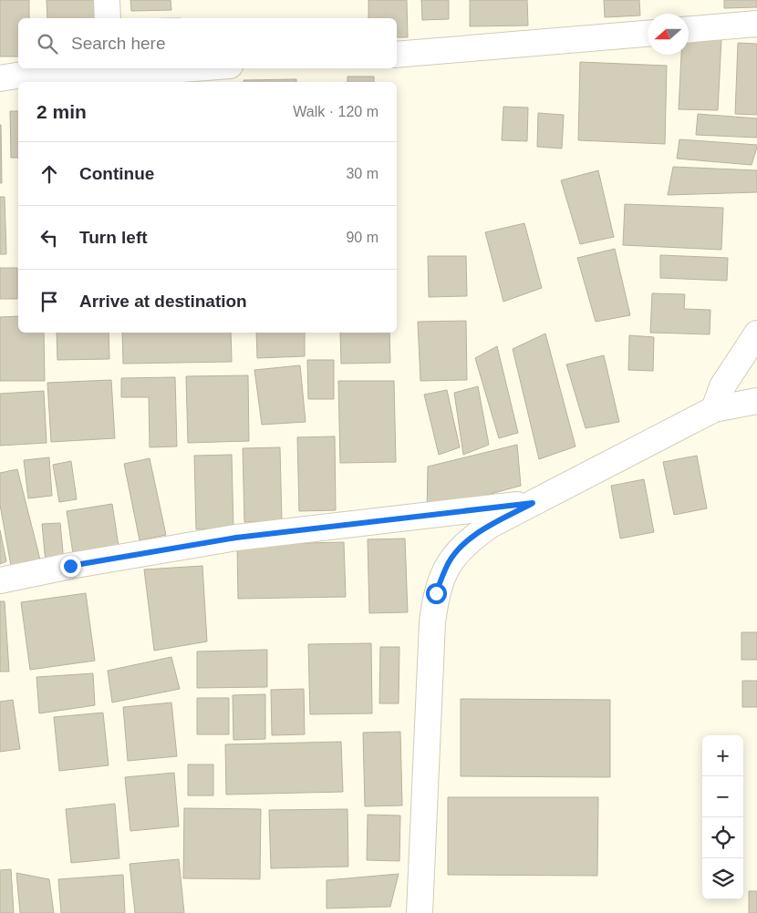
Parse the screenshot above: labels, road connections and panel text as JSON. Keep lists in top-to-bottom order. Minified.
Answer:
{"north":"left","page":{"search":"Search here","heading":["2 min","Walk · 120 m"],"list":[["Continue","30 m"],["Turn left","90 m"],"Arrive at destination"],"map_buttons":["+","−"]}}
